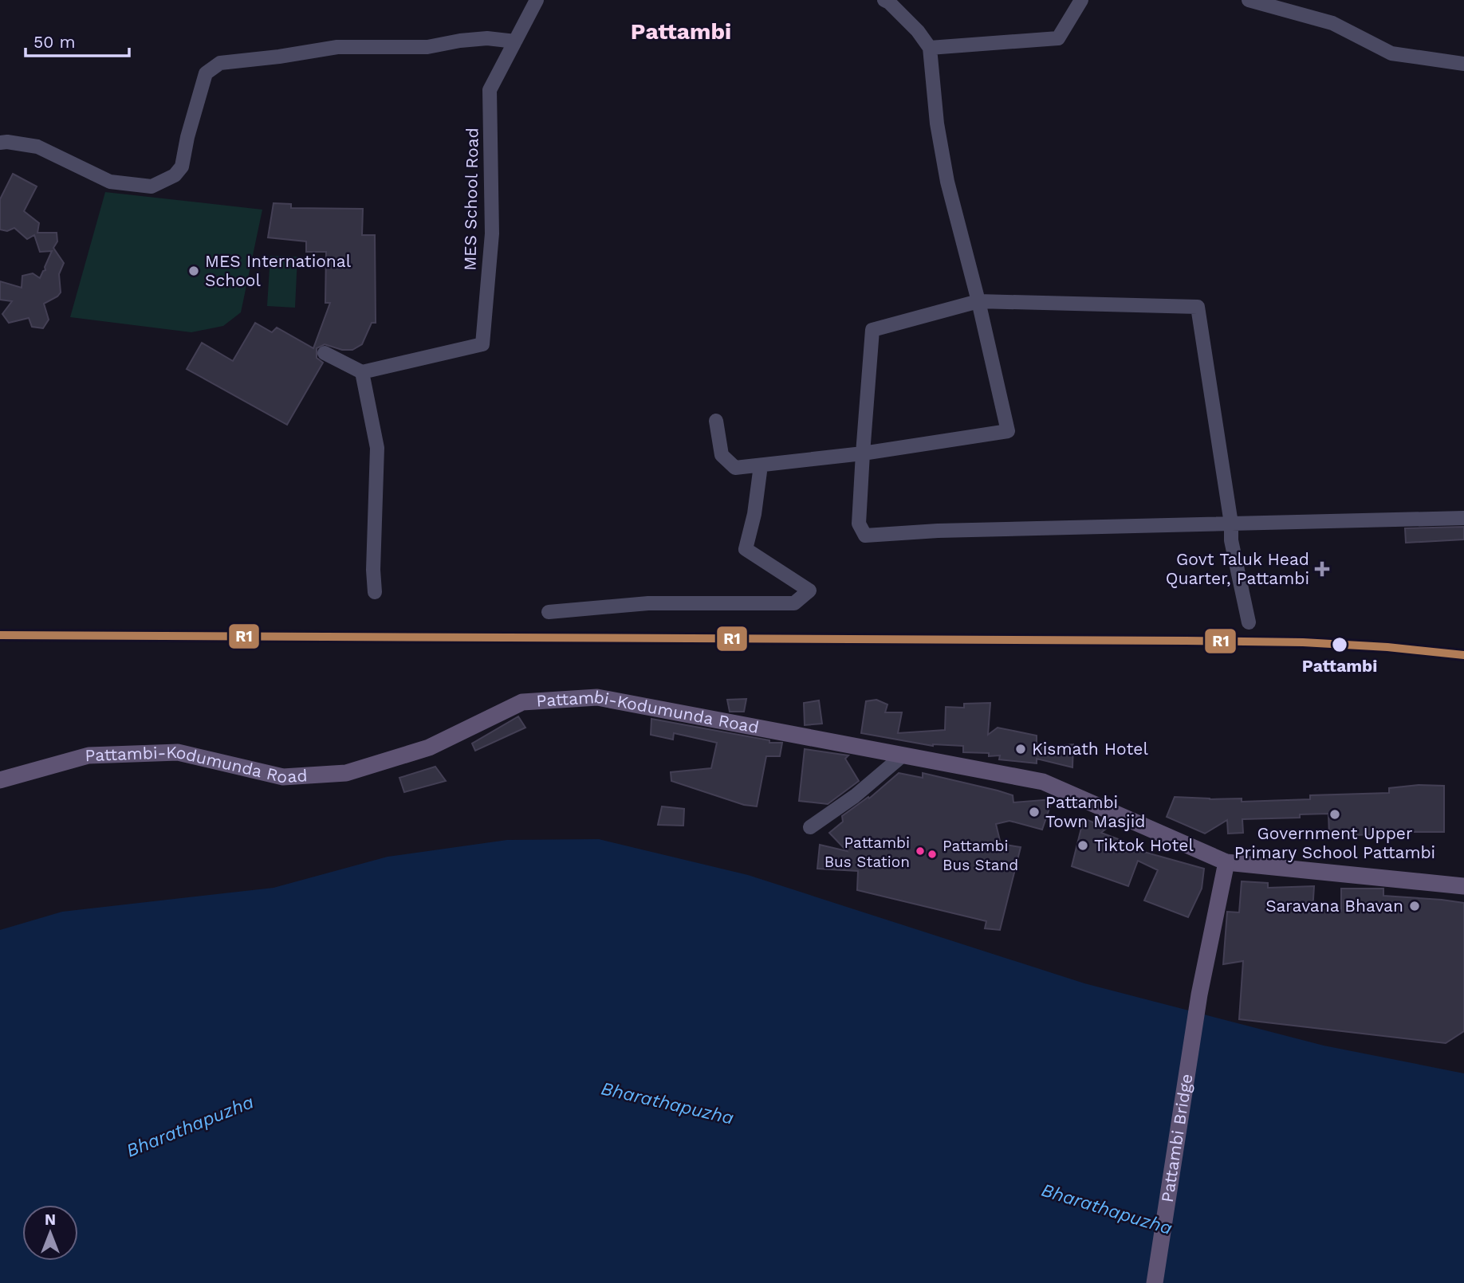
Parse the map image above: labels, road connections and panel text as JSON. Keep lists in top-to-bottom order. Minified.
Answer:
{"streets":{"main road":["Pattambi-Kodumunda Road","Pattambi Bridge"],"street":["MES School Road"]},"crossings":[["Pattambi-Kodumunda Road","Pattambi Bridge"]],"districts":["Pattambi"],"water":["Bharathapuzha"],"places":{"other":["MES International School","Pattambi","Kismath Hotel","Pattambi Town Masjid","Government Upper Primary School Pattambi","Tiktok Hotel","Pattambi Bus Station","Pattambi Bus Stand","Saravana Bhavan"],"health":["Govt Taluk Head Quarter, Pattambi"]},"lines":["transit line R1"],"scale_bar":"50 m","north":"top"}
